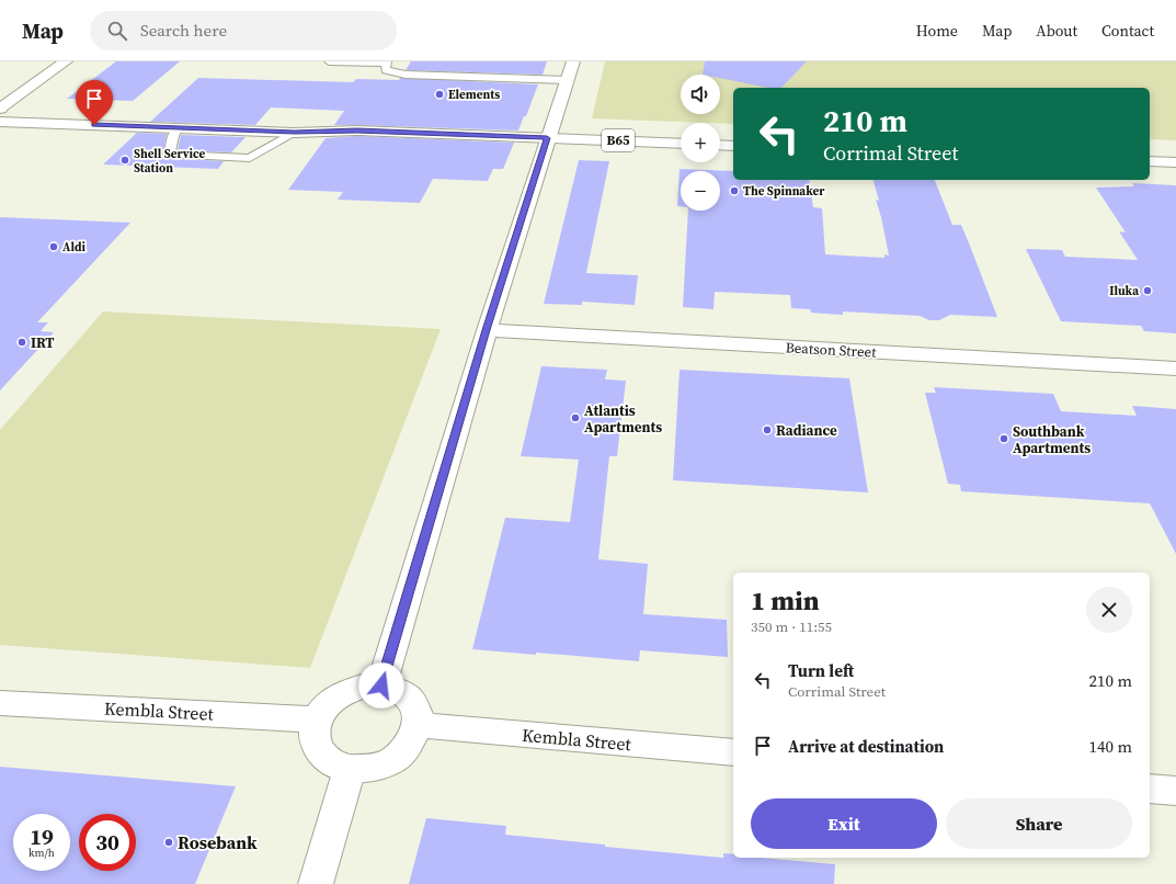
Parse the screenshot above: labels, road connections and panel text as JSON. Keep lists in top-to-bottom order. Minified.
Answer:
{"streets":{"street":["B65","Beatson Street","Kembla Street"]},"places":["Elements","Shell Service Station","The Spinnaker","Aldi","Iluka","IRT","Atlantis Apartments","Radiance","Southbank Apartments","Rosebank"],"page":{"header":"Map","search":"Search here","nav":["Home","Map","About","Contact"],"map_buttons":["+","−"],"turn":["210 m","Corrimal Street"],"heading":["1 min","350 m · 11:55"],"list":[{"name":"Turn left","note":"Corrimal Street","value":"210 m"},{"name":"Arrive at destination","value":"140 m"}],"buttons":["Exit","Share"],"speed":"19 km/h","limit":"30"}}
